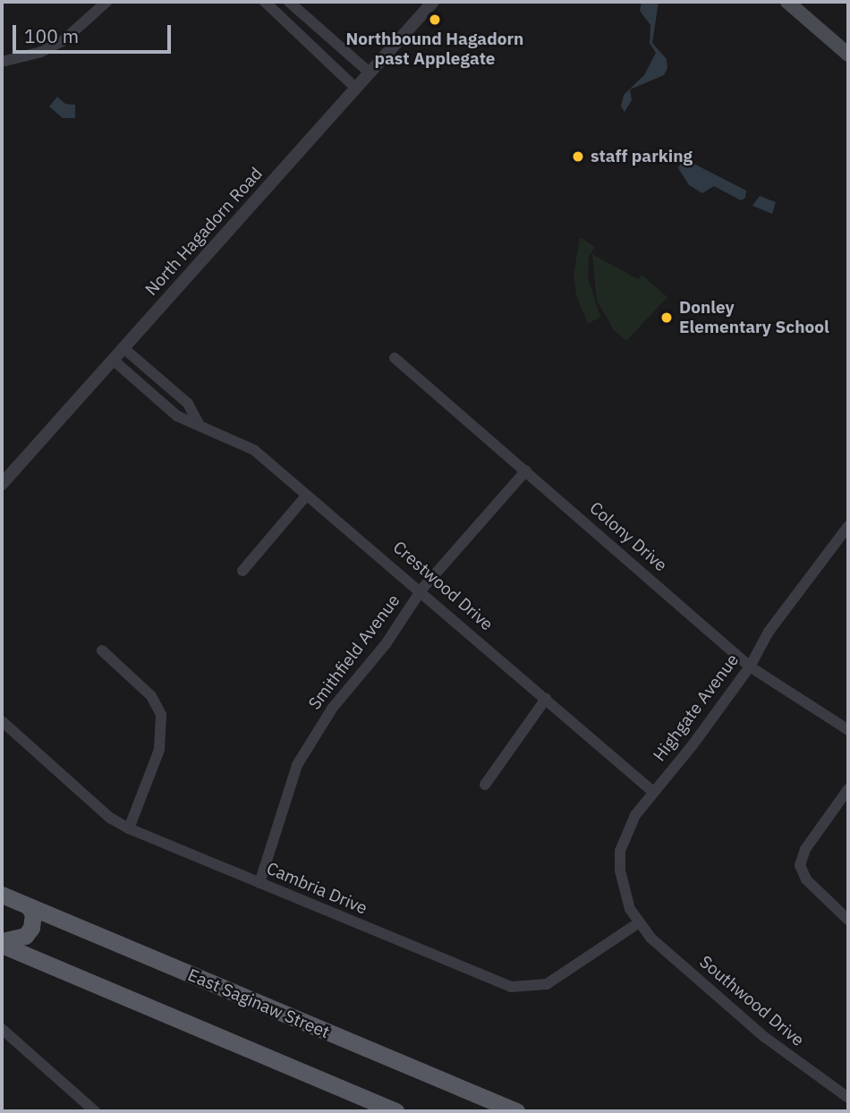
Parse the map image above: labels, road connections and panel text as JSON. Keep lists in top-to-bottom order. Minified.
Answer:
{"streets":{"main road":["East Saginaw Street"],"street":["North Hagadorn Road","Colony Drive","Crestwood Drive","Smithfield Avenue","Highgate Avenue","Cambria Drive","Southwood Drive"]},"crossings":[["North Hagadorn Road","Crestwood Drive"],["Colony Drive","Smithfield Avenue"],["Colony Drive","Highgate Avenue"],["Crestwood Drive","Smithfield Avenue"],["Crestwood Drive","Highgate Avenue"],["Smithfield Avenue","Cambria Drive"],["Highgate Avenue","Cambria Drive"],["Highgate Avenue","Southwood Drive"],["Cambria Drive","Southwood Drive"]],"places":["Northbound Hagadorn past Applegate","staff parking","Donley Elementary School"],"scale_bar":"100 m"}
